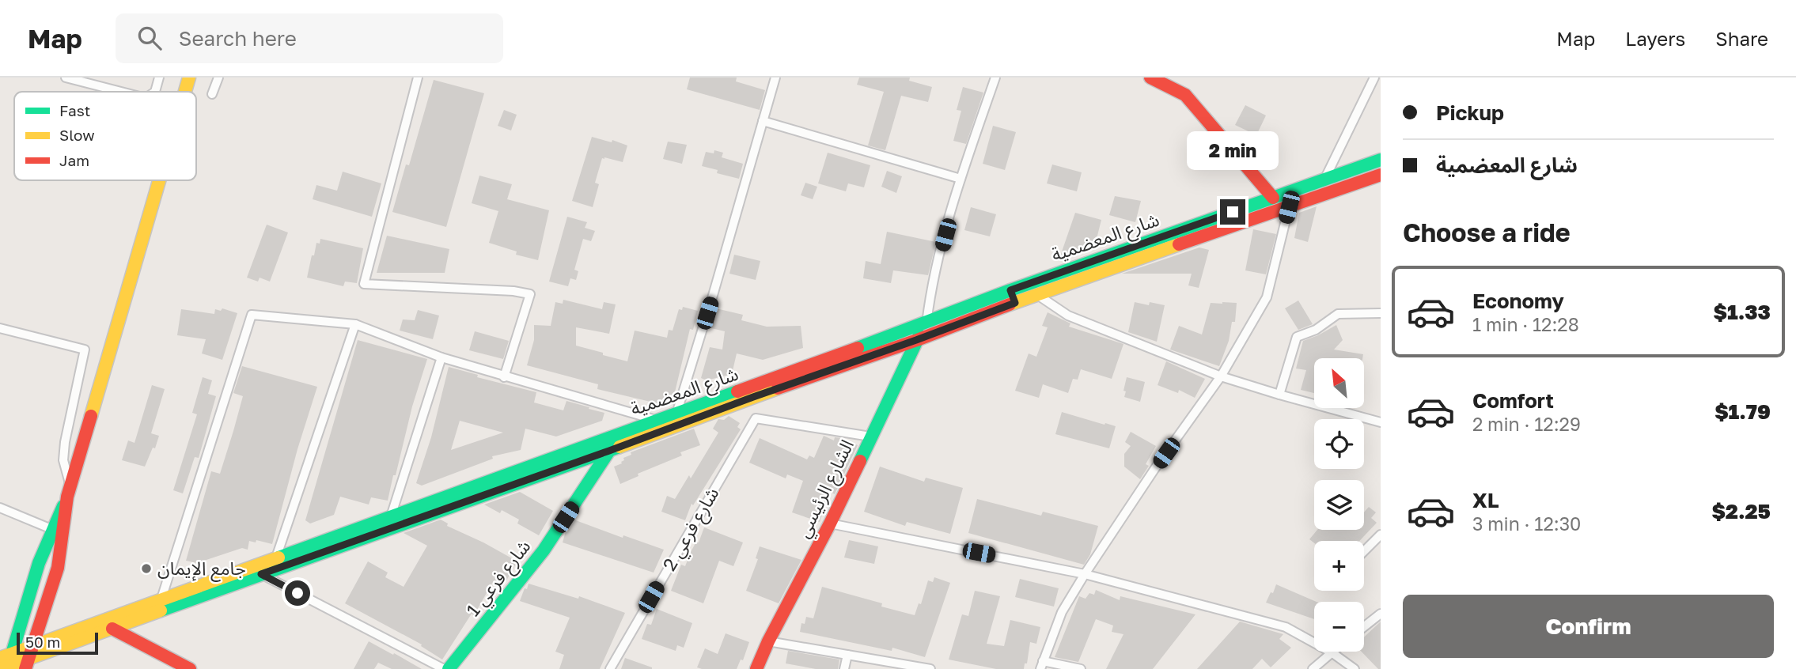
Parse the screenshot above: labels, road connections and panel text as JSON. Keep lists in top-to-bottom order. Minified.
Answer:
{"streets":{"main road":["شارع المعضمية","الشارع الرئيسي","شارع فرعي 1"],"street":["شارع فرعي 2"]},"crossings":[["شارع المعضمية","الشارع الرئيسي"],["شارع المعضمية","شارع فرعي 1"],["الشارع الرئيسي","شارع فرعي 2"]],"places":["جامع الإيمان"],"legend":["Fast","Slow","Jam"],"scale_bar":"50 m","north":"top left","page":{"header":"Map","search":"Search here","nav":["Map","Layers","Share"],"banner":["Pickup","شارع المعضمية"],"bubble":"2 min","heading":"Choose a ride","list":[{"name":"Economy","note":"1 min · 12:28","value":"$1.33"},{"name":"Comfort","note":"2 min · 12:29","value":"$1.79"},{"name":"XL","note":"3 min · 12:30","value":"$2.25"}],"map_buttons":["+","−"],"buttons":"Confirm","scale":"50 m"}}
